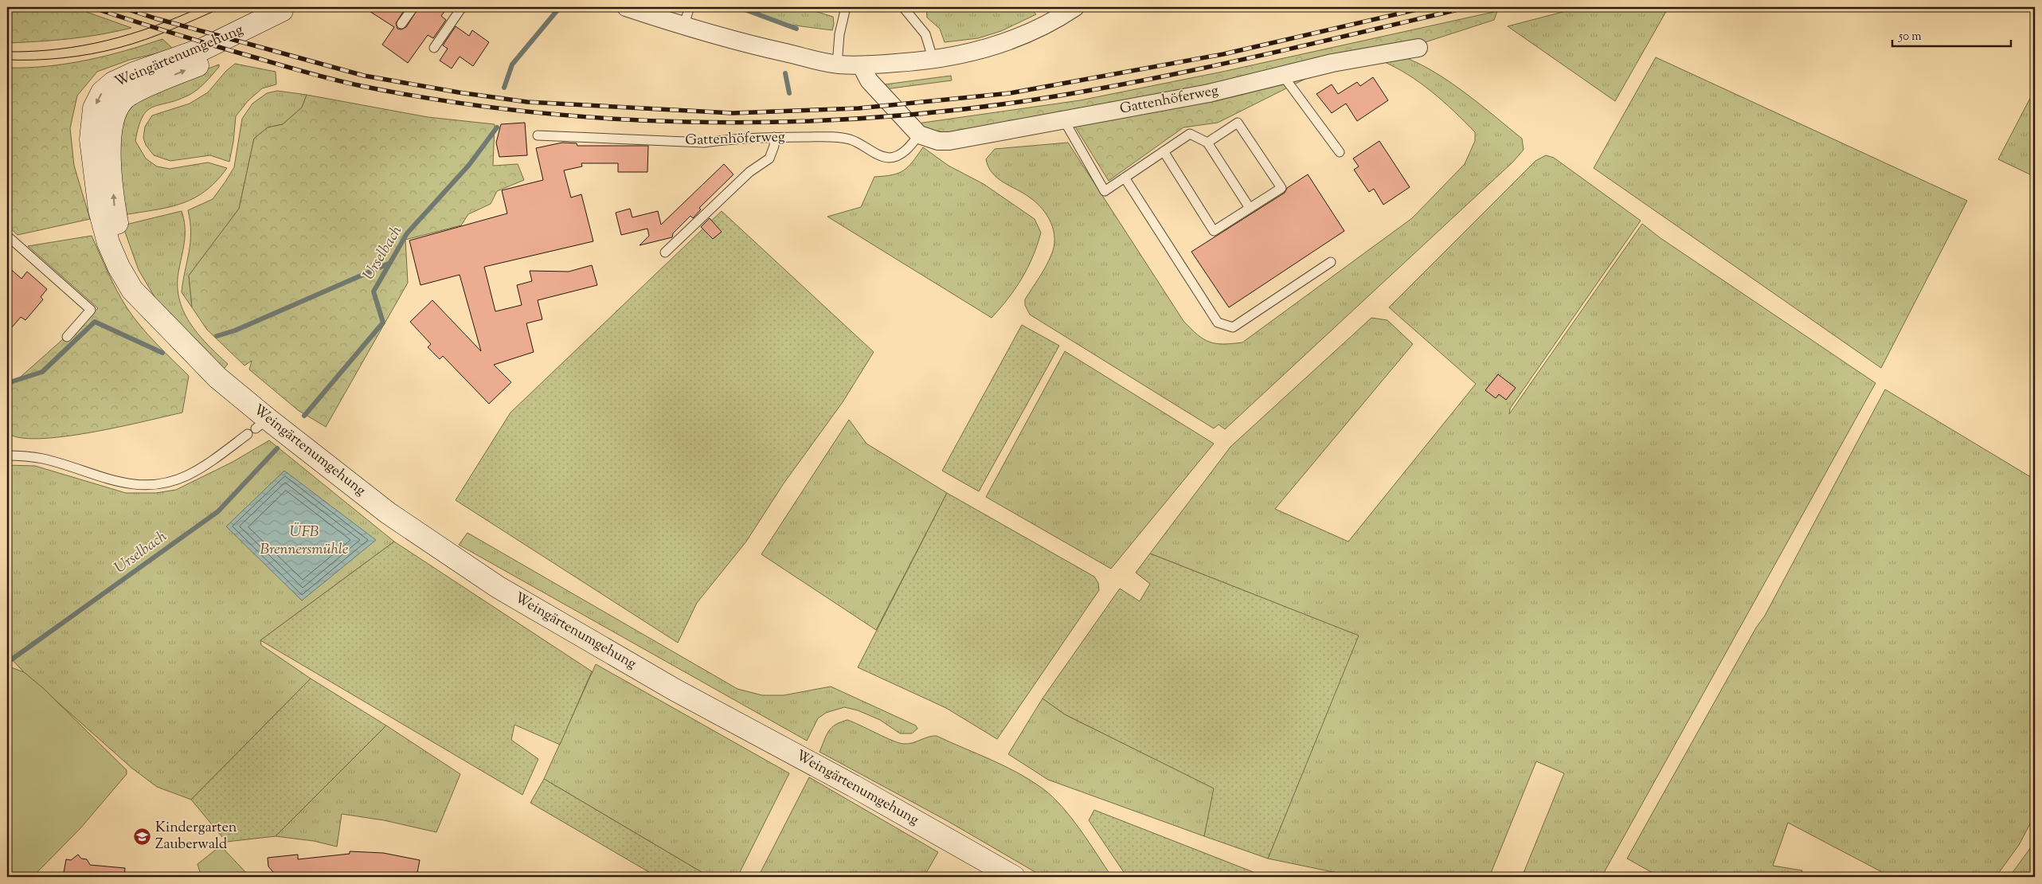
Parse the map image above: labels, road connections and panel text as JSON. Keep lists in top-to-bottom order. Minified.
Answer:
{"streets":{"main road":["Weingärtenumgehung"],"street":["Gattenhöferweg"]},"water":["Urselbach","ÜFB Brennersmühle"],"places":{"school or university":["Kindergarten Zauberwald"]},"scale_bar":"50 m"}
